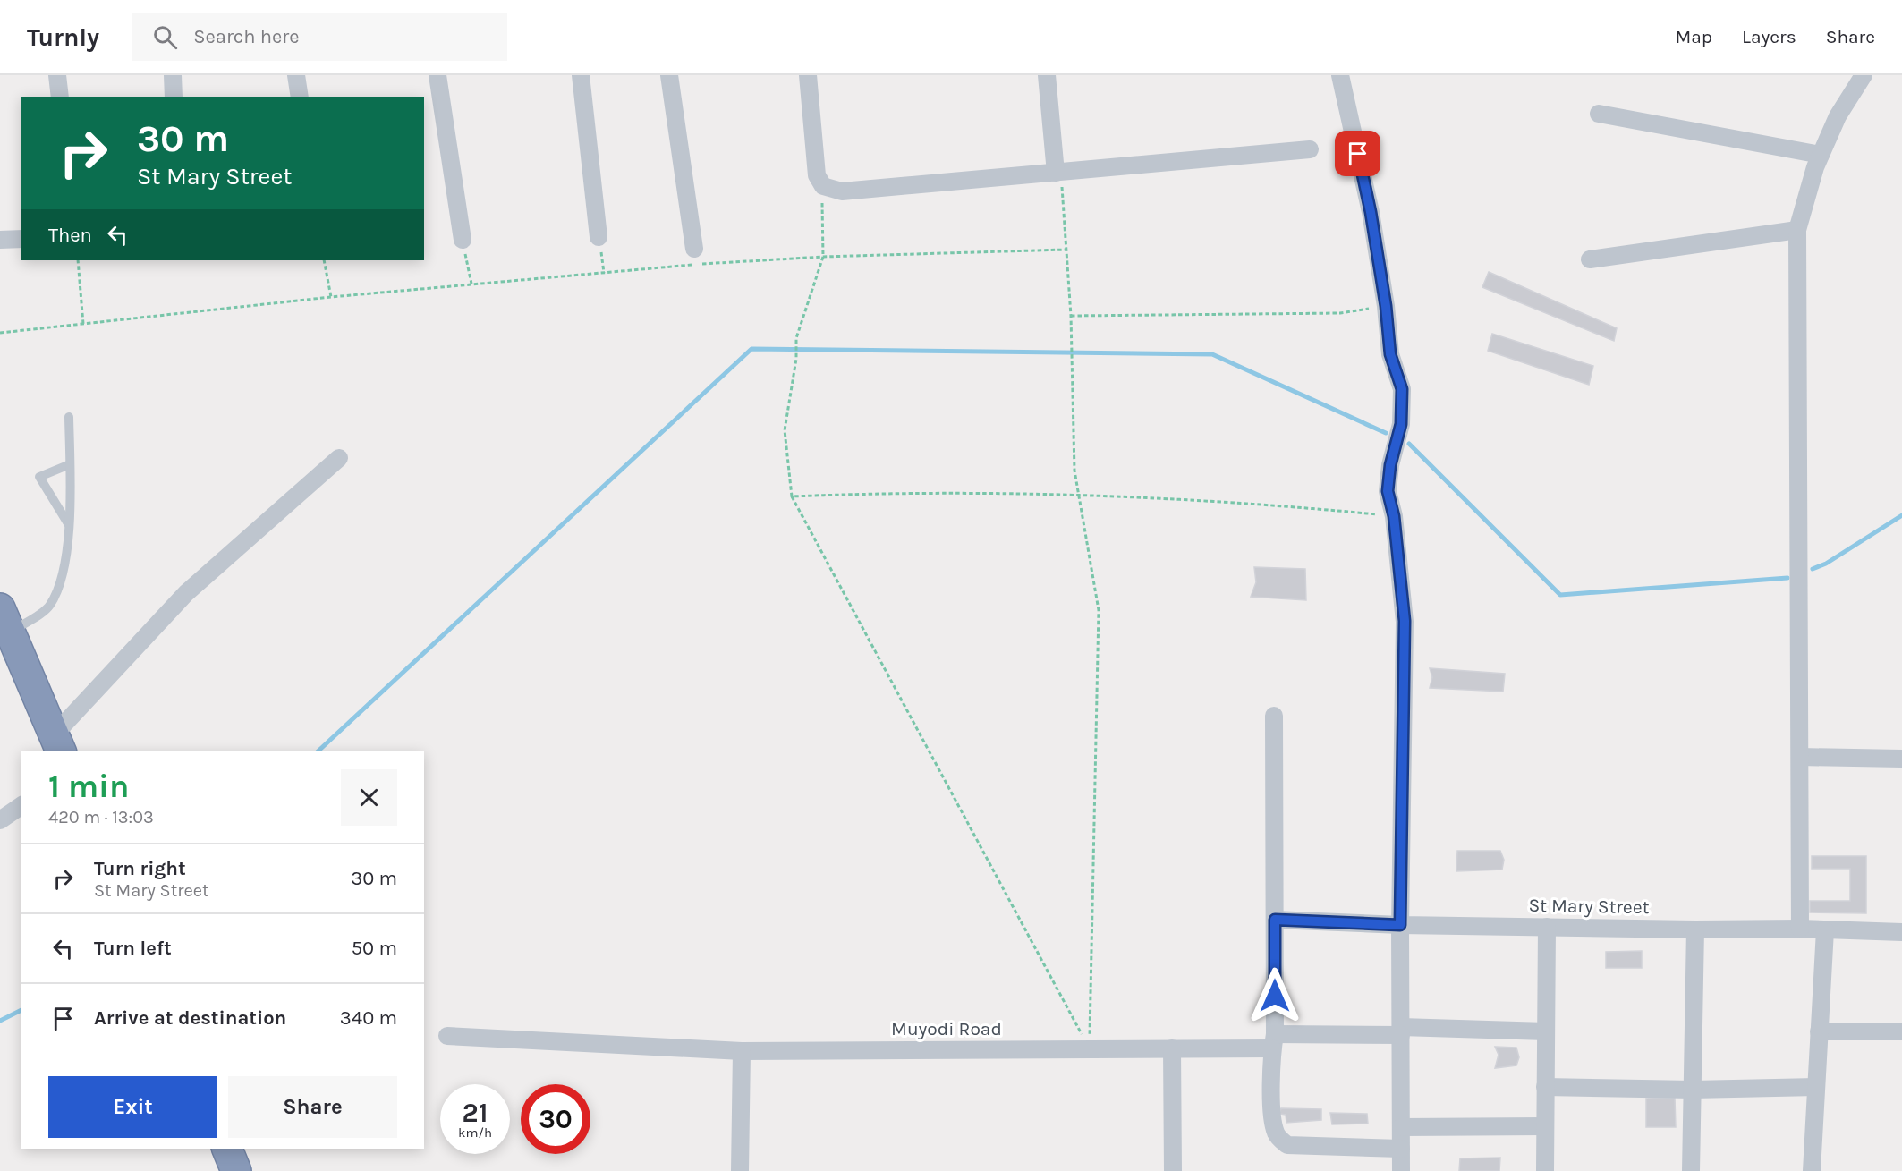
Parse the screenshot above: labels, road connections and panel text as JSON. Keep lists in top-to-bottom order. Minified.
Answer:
{"streets":{"street":["St Mary Street","Muyodi Road"]},"page":{"header":"Turnly","search":"Search here","nav":["Map","Layers","Share"],"turn":["30 m","St Mary Street"],"then":"Then","heading":["1 min","420 m · 13:03"],"list":[{"name":"Turn right","note":"St Mary Street","value":"30 m"},{"name":"Turn left","value":"50 m"},{"name":"Arrive at destination","value":"340 m"}],"buttons":["Exit","Share"],"speed":"21 km/h","limit":"30"}}
